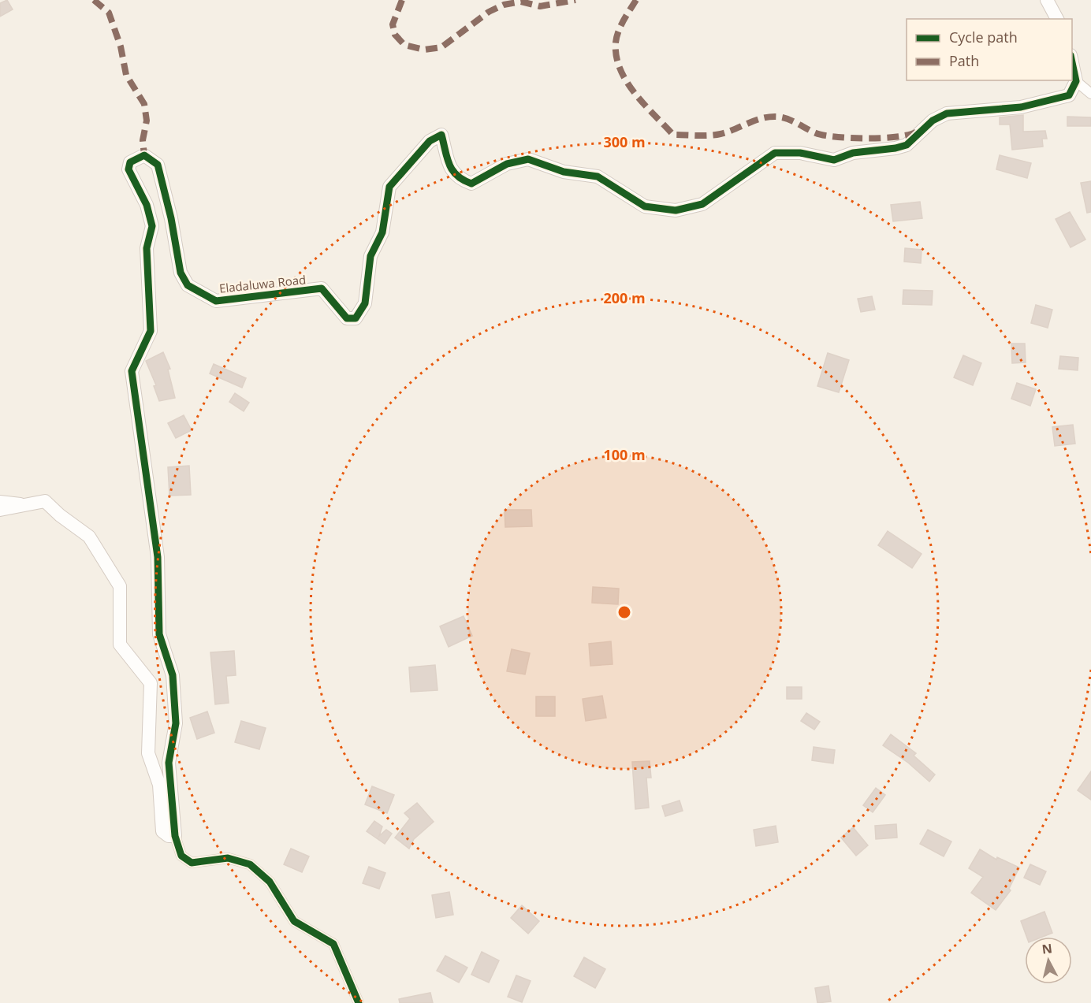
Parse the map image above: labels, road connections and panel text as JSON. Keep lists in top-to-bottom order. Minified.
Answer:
{"streets":{"street":["Eladaluwa Road"]},"legend":["Cycle path","Path"],"north":"top","rings":["300 m","200 m","100 m"]}
